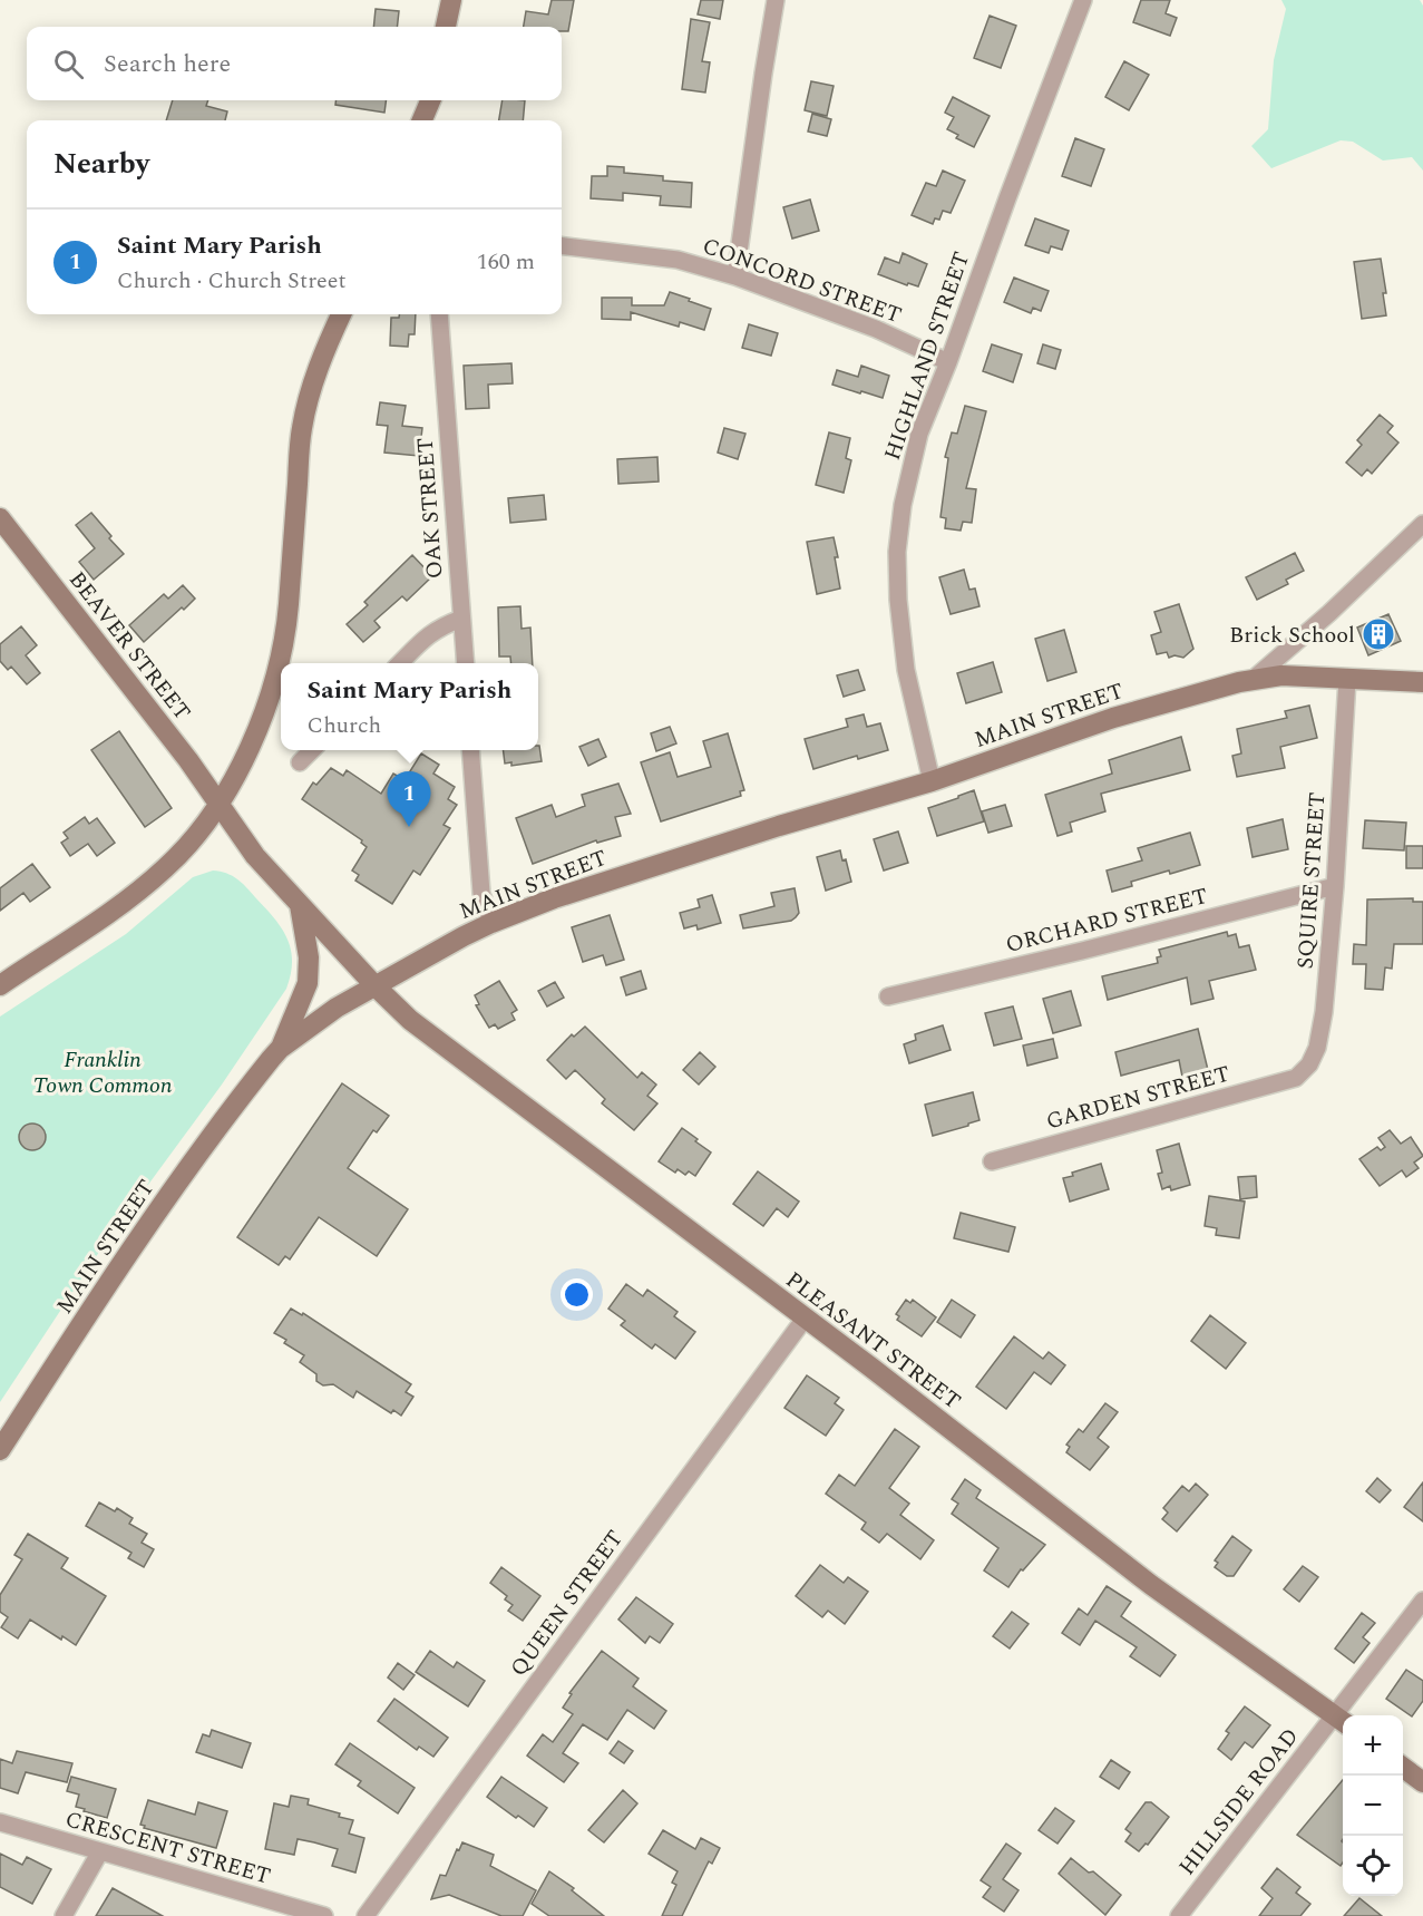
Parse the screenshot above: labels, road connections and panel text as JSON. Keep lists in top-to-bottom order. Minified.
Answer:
{"streets":{"main road":["BEAVER STREET","MAIN STREET","PLEASANT STREET"],"street":["CONCORD STREET","HIGHLAND STREET","OAK STREET","SQUIRE STREET","ORCHARD STREET","GARDEN STREET","QUEEN STREET","HILLSIDE ROAD","CRESCENT STREET"]},"crossings":[["CONCORD STREET","HIGHLAND STREET"],["HIGHLAND STREET","MAIN STREET"],["BEAVER STREET","PLEASANT STREET"],["MAIN STREET","SQUIRE STREET"],["MAIN STREET","PLEASANT STREET"],["SQUIRE STREET","ORCHARD STREET"],["SQUIRE STREET","GARDEN STREET"],["PLEASANT STREET","QUEEN STREET"],["PLEASANT STREET","HILLSIDE ROAD"]],"parks":["Franklin Town Common"],"places":{"building":["Brick School"]},"page":{"search":"Search here","heading":"Nearby","list":[{"mark":"1","name":"Saint Mary Parish","note":"Church · Church Street","value":"160 m"}],"popup":["Saint Mary Parish","Church"],"pins":"1","map_buttons":["+","−"]}}
